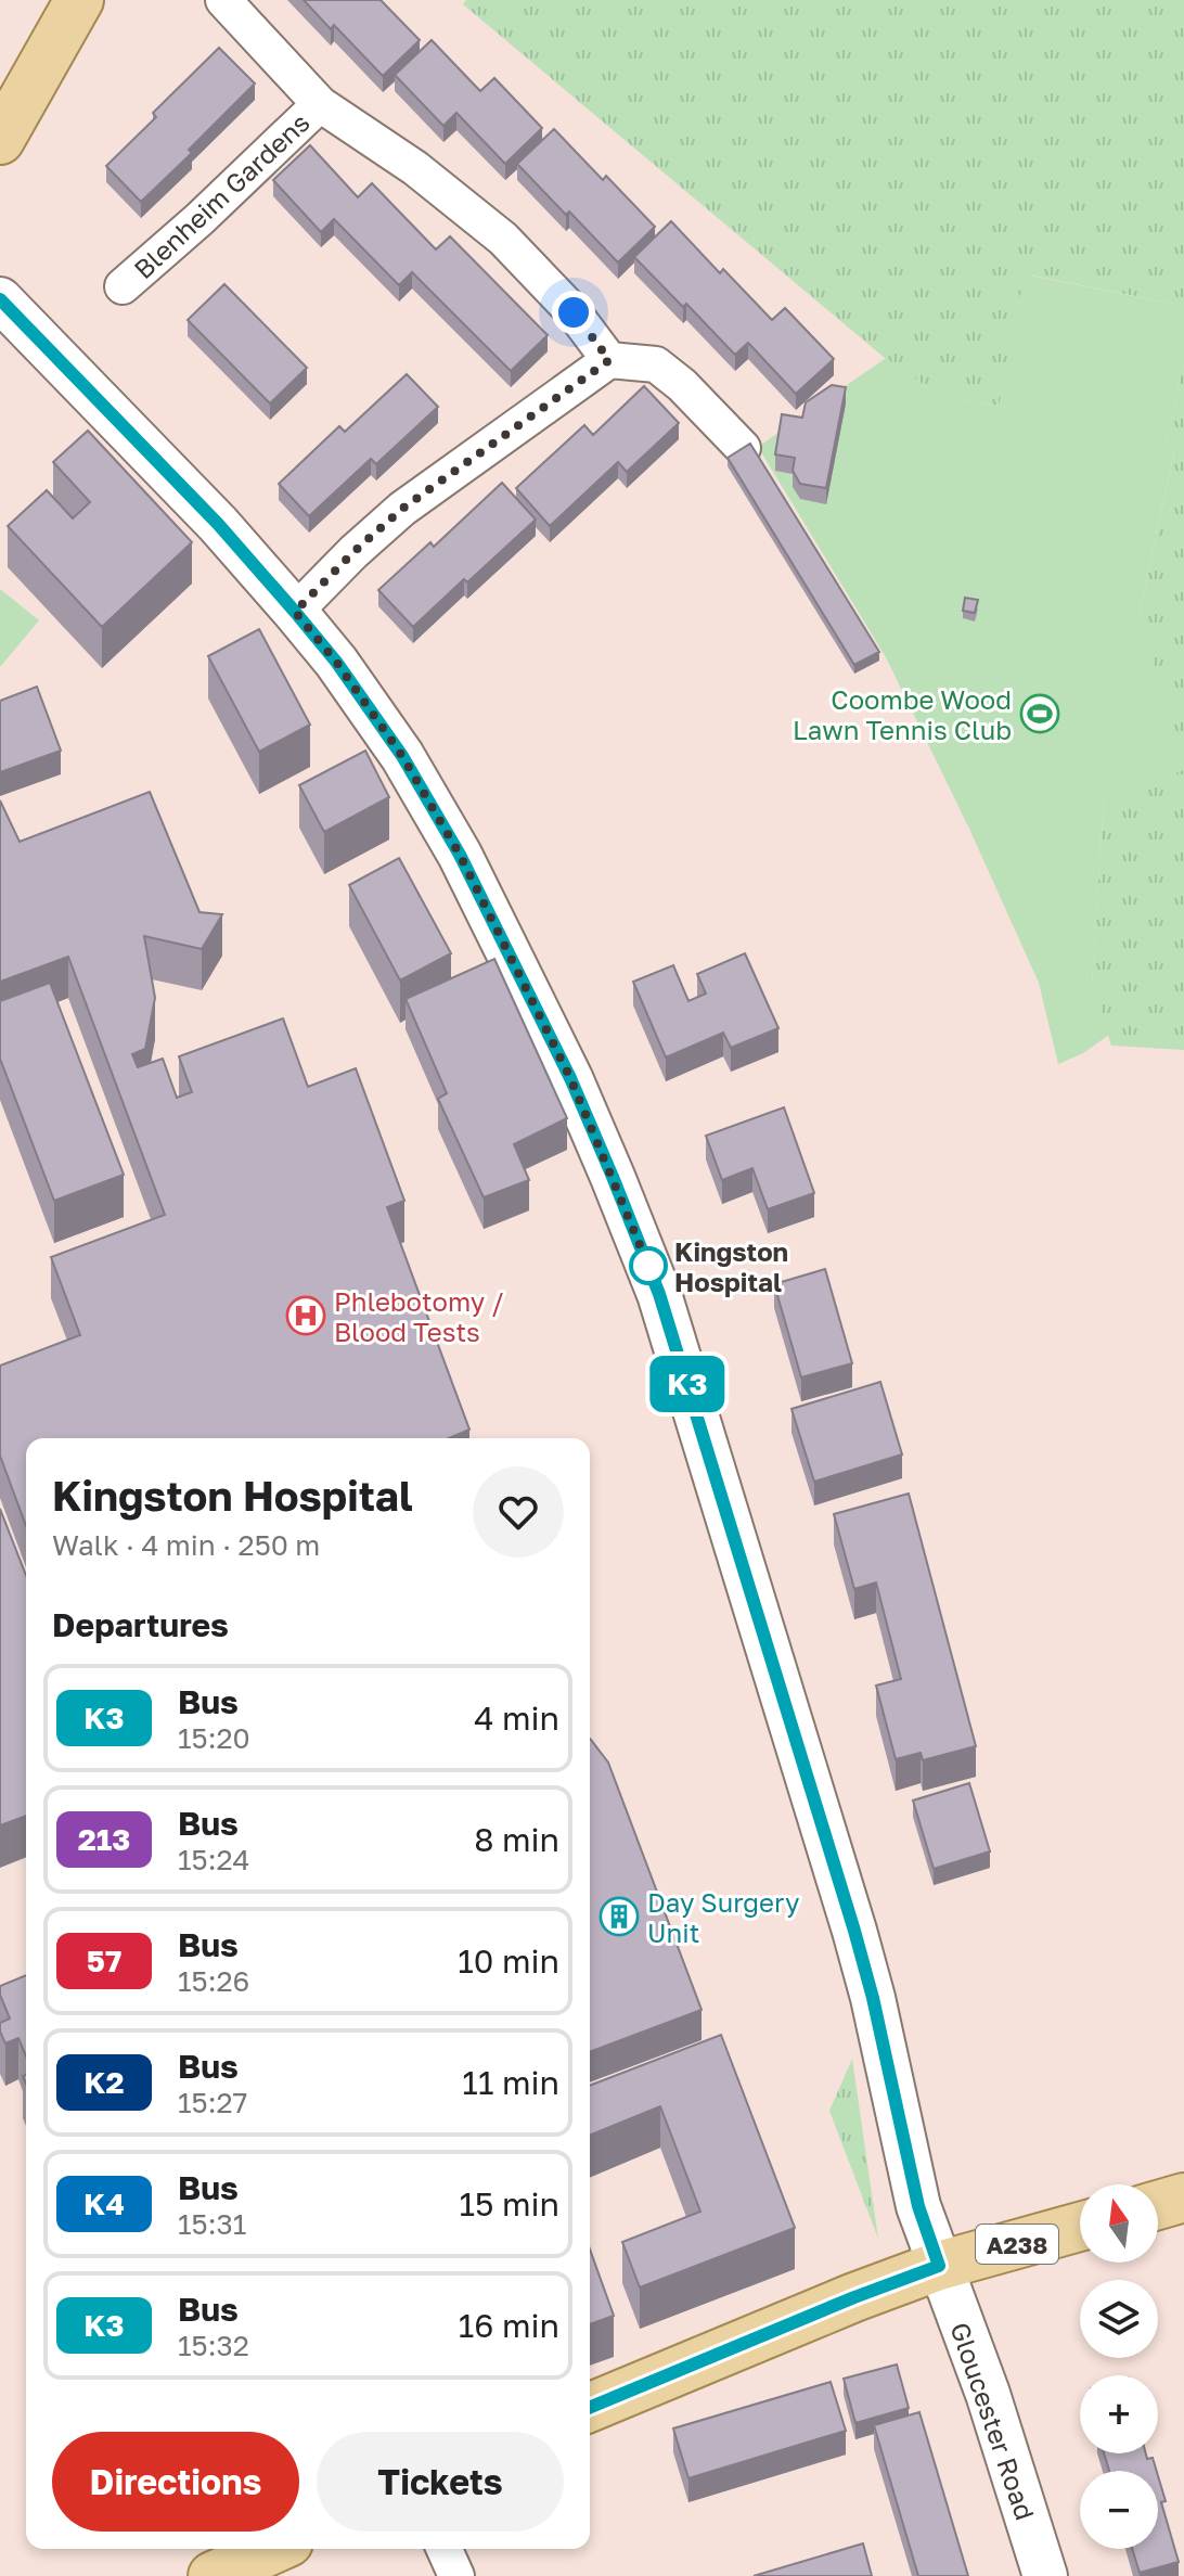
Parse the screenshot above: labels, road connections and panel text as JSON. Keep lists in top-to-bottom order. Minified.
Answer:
{"streets":{"main road":["A238"],"street":["Blenheim Gardens","Gloucester Road"]},"crossings":[["A238","Gloucester Road"]],"places":{"sports":["Coombe Wood Lawn Tennis Club"],"other":["Kingston Hospital"],"hospital":["Phlebotomy / Blood Tests"],"building":["Day Surgery Unit"]},"lines":["bus line K3"],"north":"top","page":{"on_map":"K3","heading":[["Kingston Hospital","Walk · 4 min · 250 m"],"Departures"],"list":[{"mark":"K3","name":"Bus","note":"15:20","value":"4 min"},{"mark":"213","name":"Bus","note":"15:24","value":"8 min"},{"mark":"57","name":"Bus","note":"15:26","value":"10 min"},{"mark":"K2","name":"Bus","note":"15:27","value":"11 min"},{"mark":"K4","name":"Bus","note":"15:31","value":"15 min"},{"mark":"K3","name":"Bus","note":"15:32","value":"16 min"}],"map_buttons":["+","−"],"buttons":["Directions","Tickets"]}}
